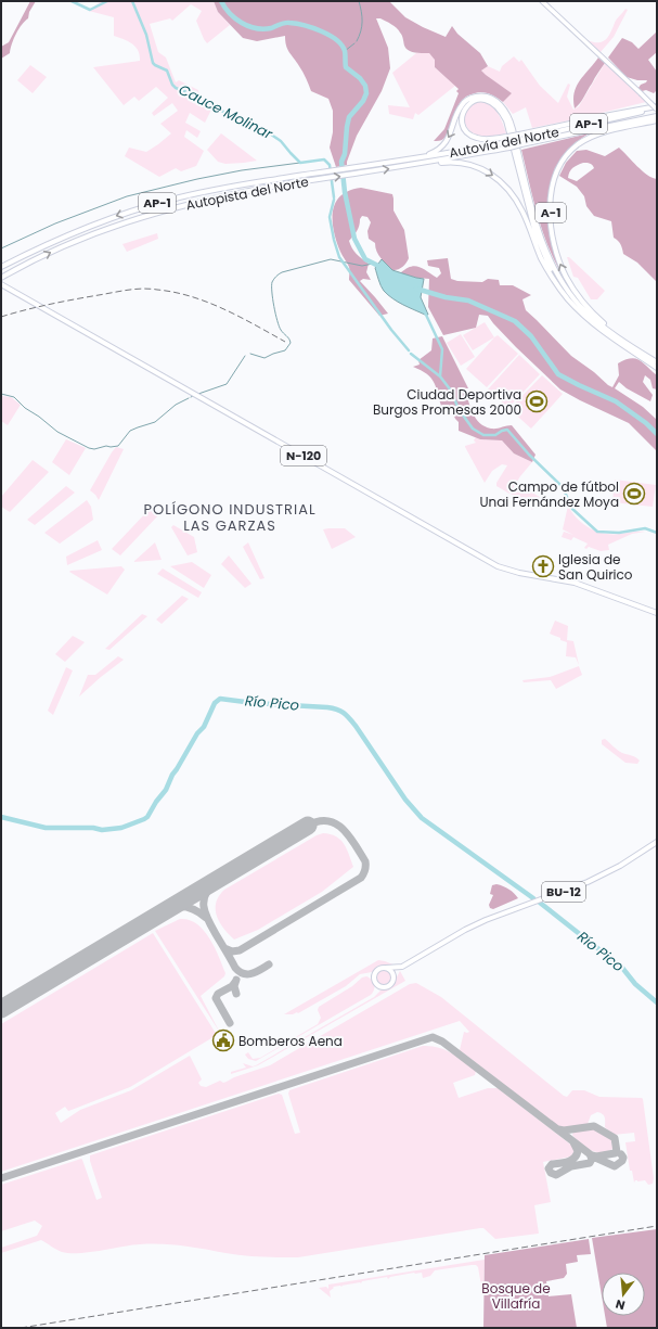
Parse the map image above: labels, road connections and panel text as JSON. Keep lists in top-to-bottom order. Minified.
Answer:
{"streets":{"highway":["AP-1","Autovía del Norte","Autopista del Norte","A-1","N-120","BU-12"]},"crossings":[["Autovía del Norte","Autopista del Norte"],["Autovía del Norte","A-1"]],"districts":["POLÍGONO INDUSTRIAL LAS GARZAS"],"water":["Cauce Molinar","Río Pico"],"parks":["Bosque de Villafría"],"places":{"sports":["Ciudad Deportiva Burgos Promesas 2000","Campo de fútbol Unai Fernández Moya"],"church":["Iglesia de San Quirico"],"public building":["Bomberos Aena"]},"north":"bottom"}
